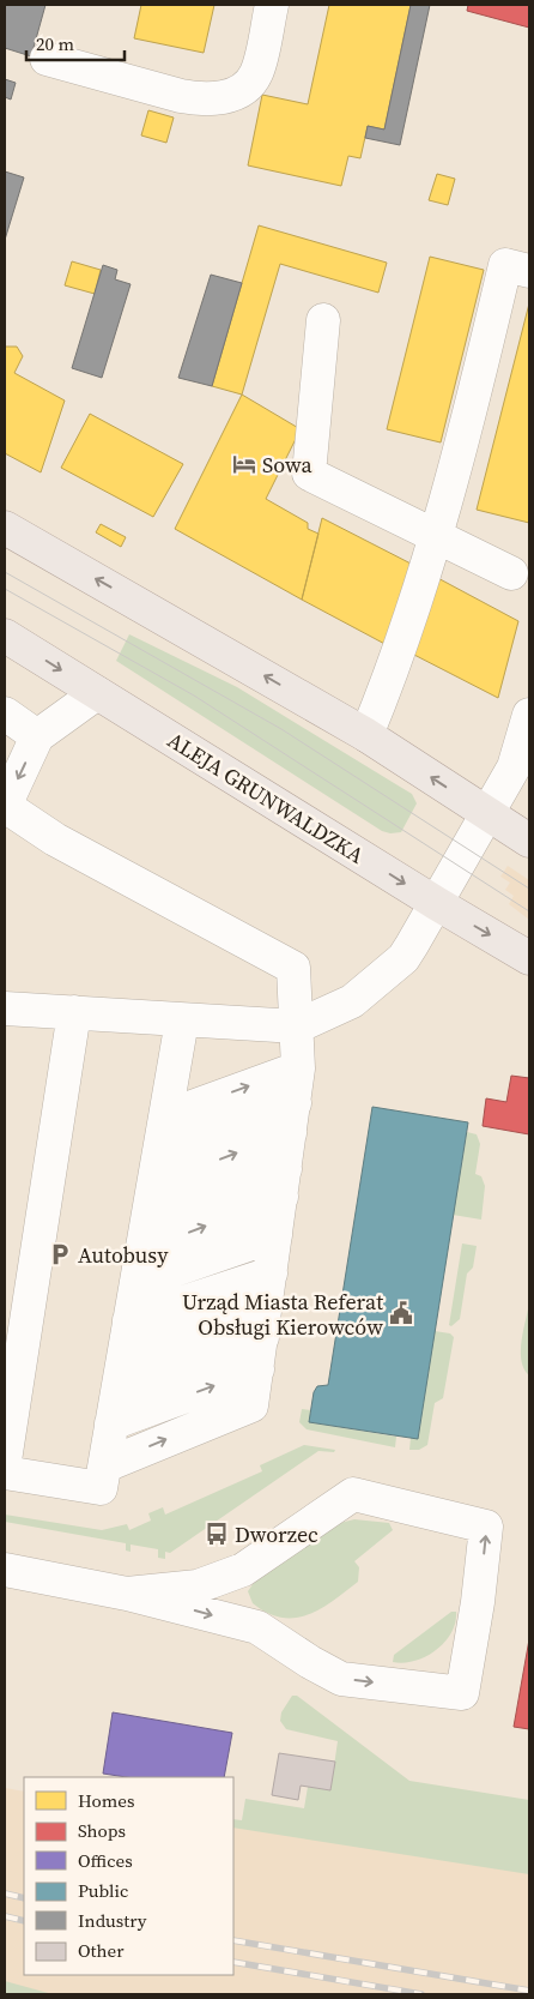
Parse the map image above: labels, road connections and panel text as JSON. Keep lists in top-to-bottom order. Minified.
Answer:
{"streets":{"main road":["ALEJA GRUNWALDZKA"]},"places":{"hotel":["Sowa"],"parking":["Autobusy"],"public building":["Urząd Miasta Referat Obsługi Kierowców"],"bus stop":["Dworzec"]},"legend":["Homes","Shops","Offices","Public","Industry","Other"],"scale_bar":"20 m"}
